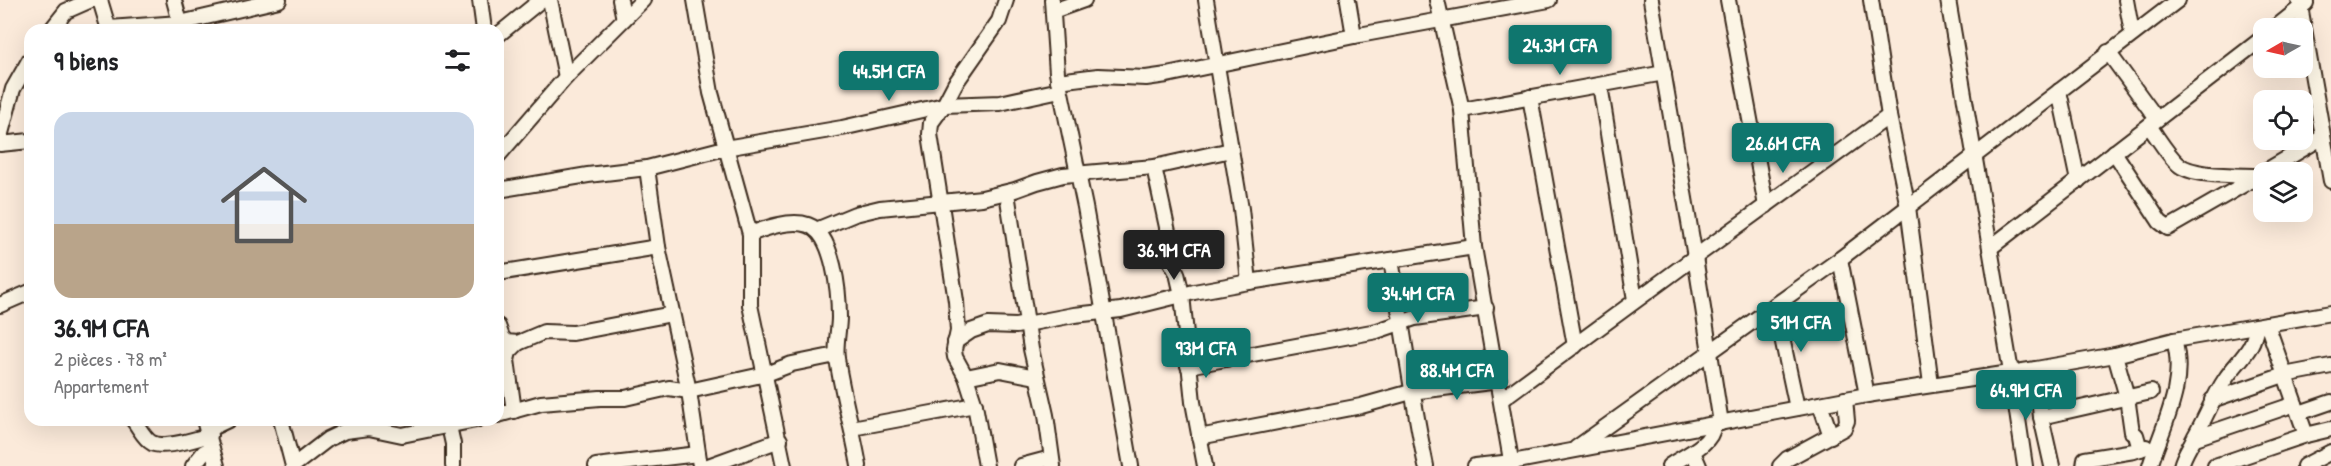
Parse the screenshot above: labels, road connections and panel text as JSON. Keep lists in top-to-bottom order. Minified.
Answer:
{"north":"left","page":{"heading":"9 biens","price":["24.3M CFA","44.5M CFA","26.6M CFA","36.9M CFA","34.4M CFA","51M CFA","93M CFA","88.4M CFA","64.9M CFA"],"list":[{"name":"36.9M CFA","note":"2 pièces · 78 m² · Appartement"}]}}
